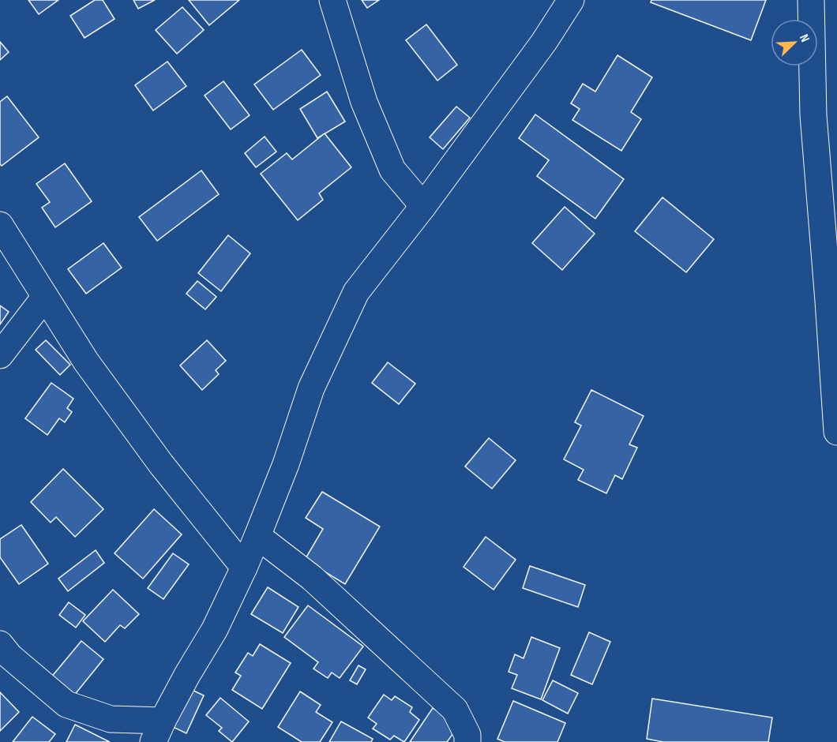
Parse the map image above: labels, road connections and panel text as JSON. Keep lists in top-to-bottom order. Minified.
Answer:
{"north":"top right"}
